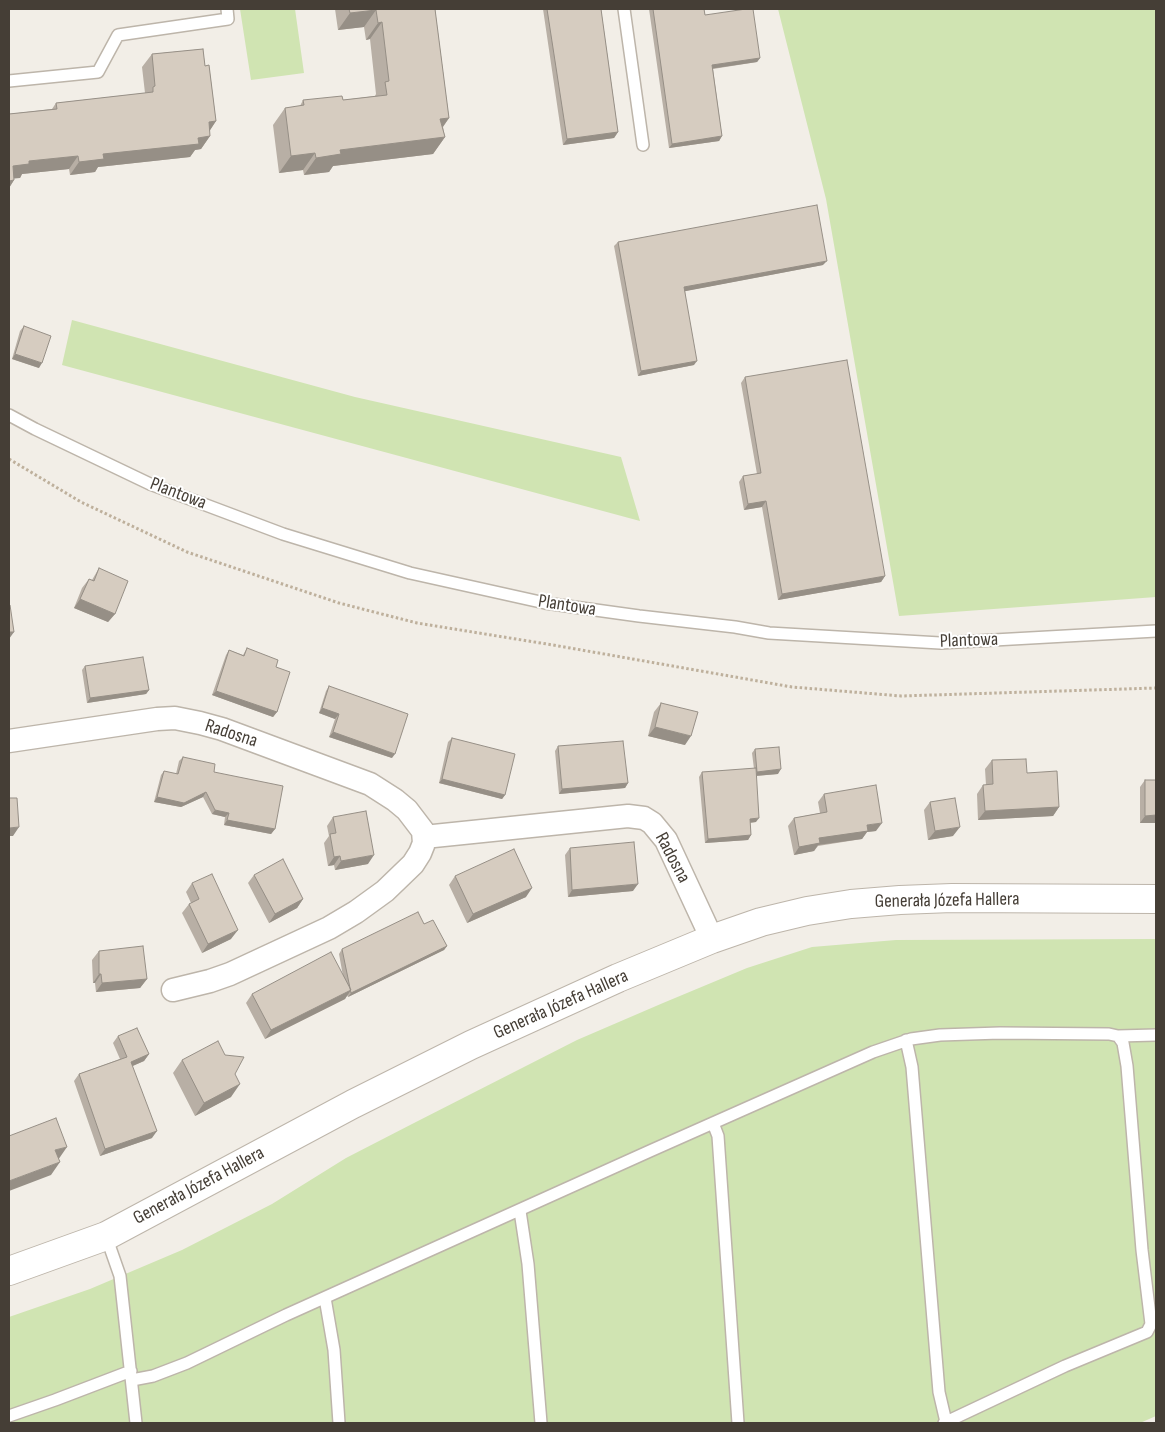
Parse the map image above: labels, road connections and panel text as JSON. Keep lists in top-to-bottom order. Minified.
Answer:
{"streets":{"street":["Radosna","Generała Józefa Hallera"],"lane":["Plantowa"]},"crossings":[["Radosna","Generała Józefa Hallera"]]}
